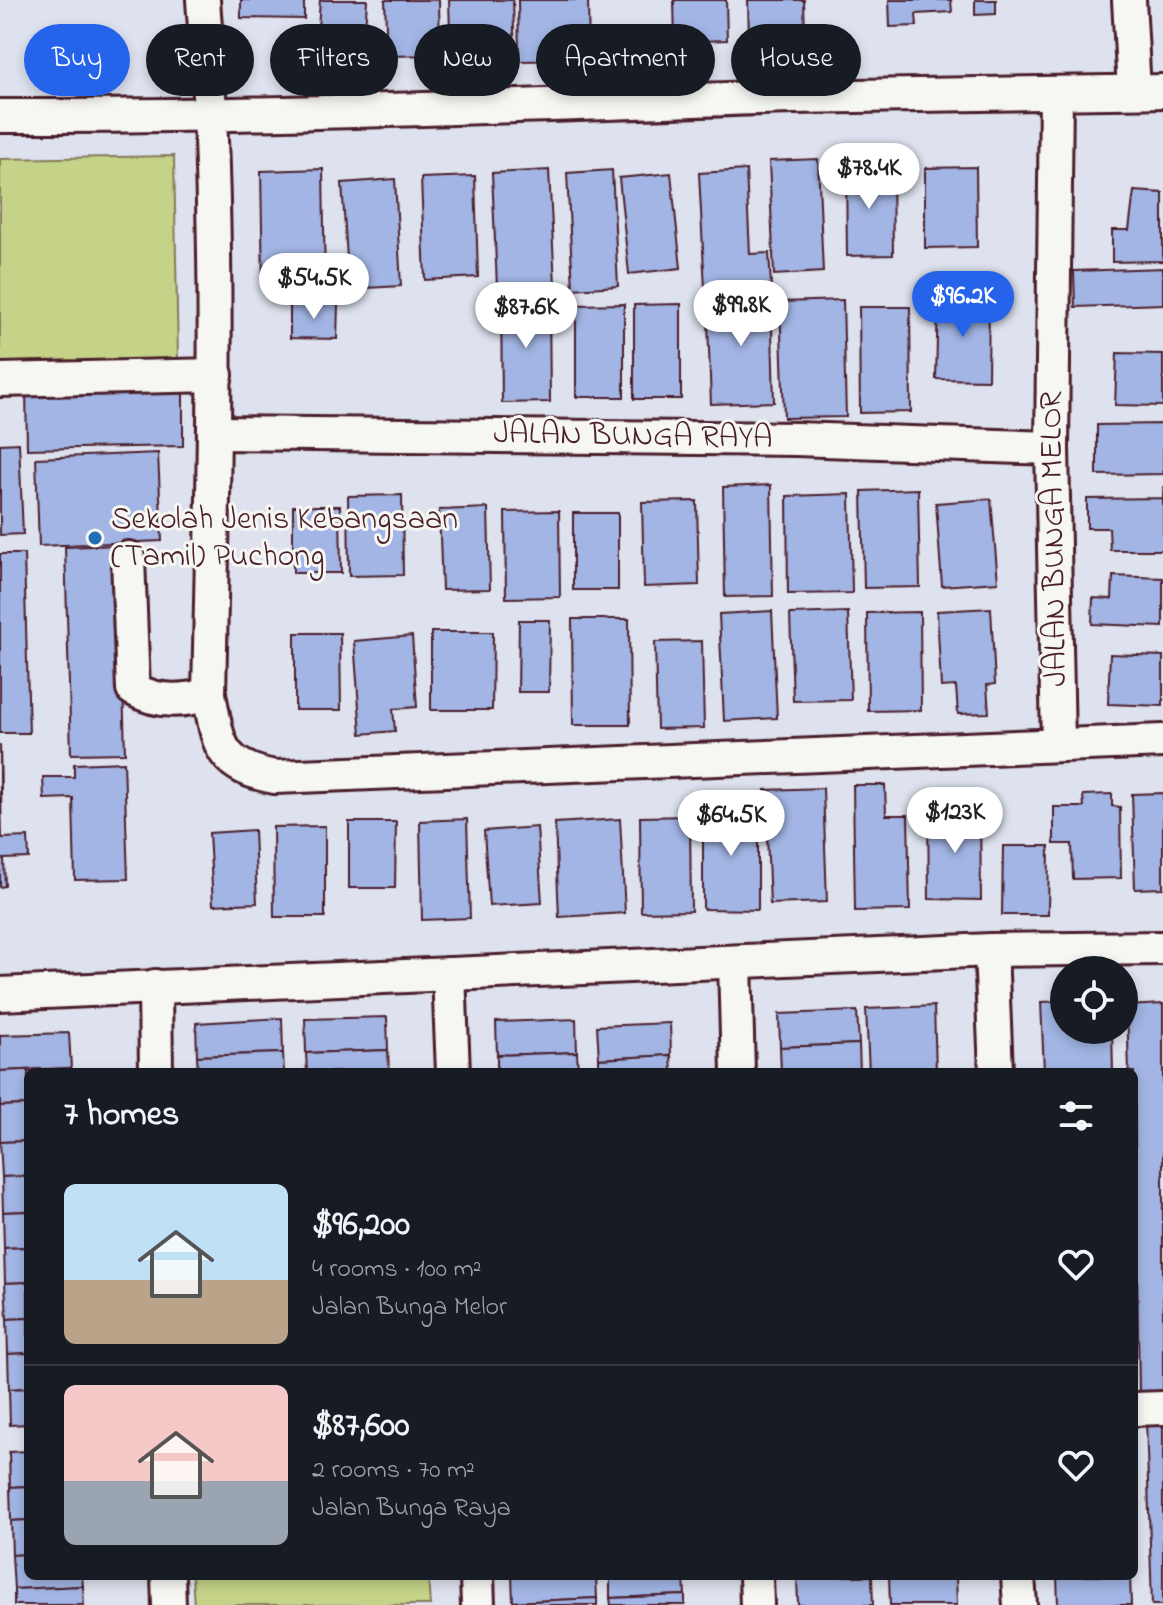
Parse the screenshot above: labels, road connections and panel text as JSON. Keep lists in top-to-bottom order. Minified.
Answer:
{"streets":{"street":["JALAN BUNGA RAYA","JALAN BUNGA MELOR"]},"crossings":[["JALAN BUNGA RAYA","JALAN BUNGA MELOR"]],"places":["Sekolah Jenis Kebangsaan (Tamil) Puchong"],"page":{"chip":["Buy","Rent","Filters","New","Apartment","House"],"price":["$78.4K","$54.5K","$96.2K","$99.8K","$87.6K","$123K","$64.5K"],"heading":"7 homes","list":[{"name":"$96,200","note":"4 rooms · 100 m² · Jalan Bunga Melor"},{"name":"$87,600","note":"2 rooms · 70 m² · Jalan Bunga Raya"}]}}
